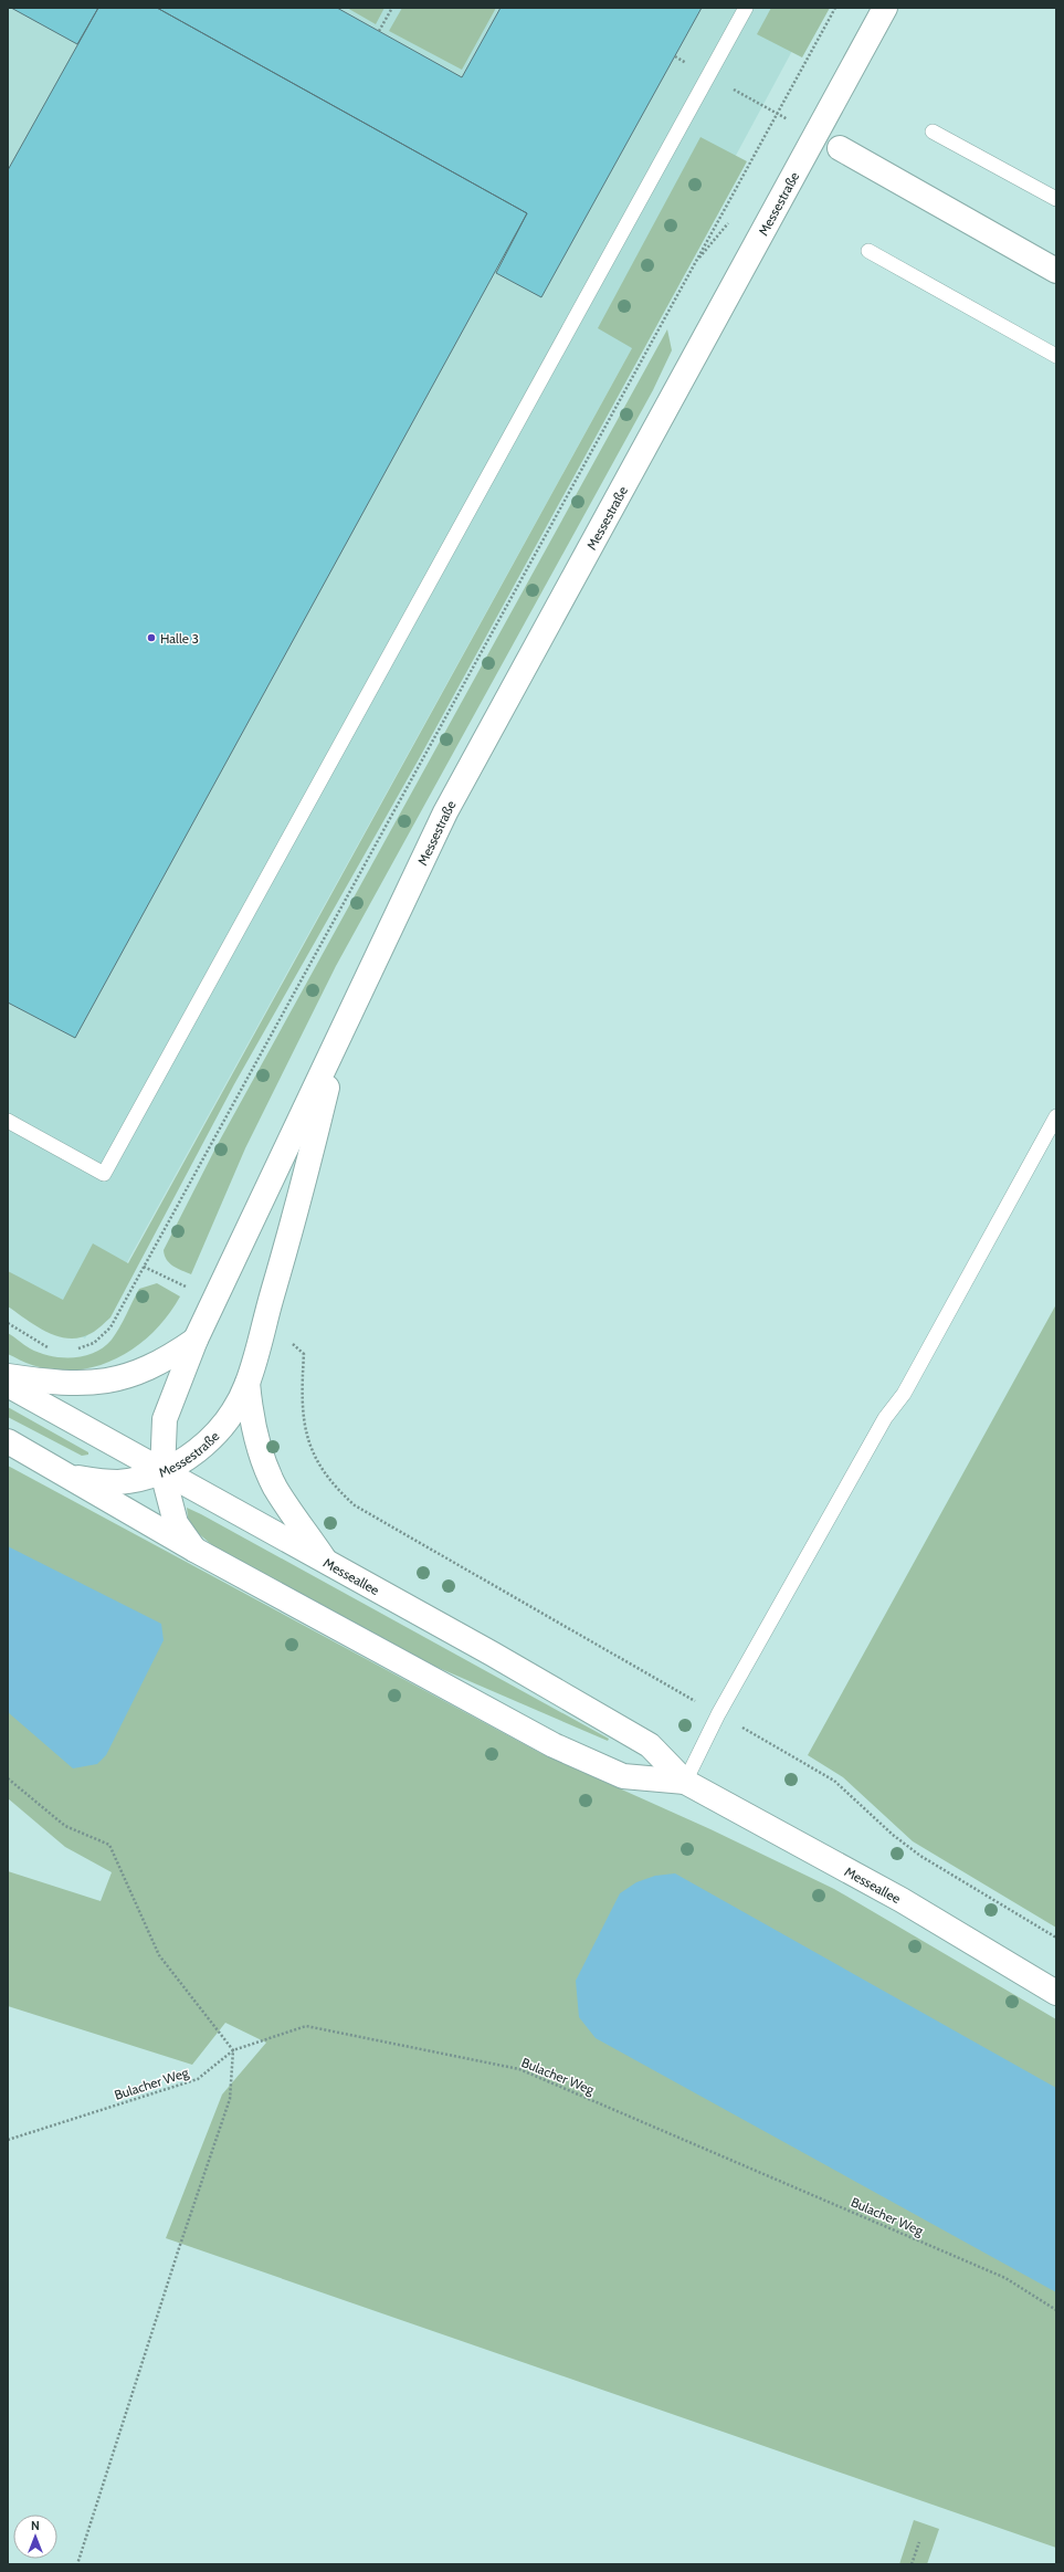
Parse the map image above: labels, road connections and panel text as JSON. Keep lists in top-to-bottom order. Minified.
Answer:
{"streets":{"street":["Messestraße","Messeallee"],"path":["Bulacher Weg"]},"crossings":[["Messestraße","Messeallee"]],"places":["Halle 3"],"north":"top"}
